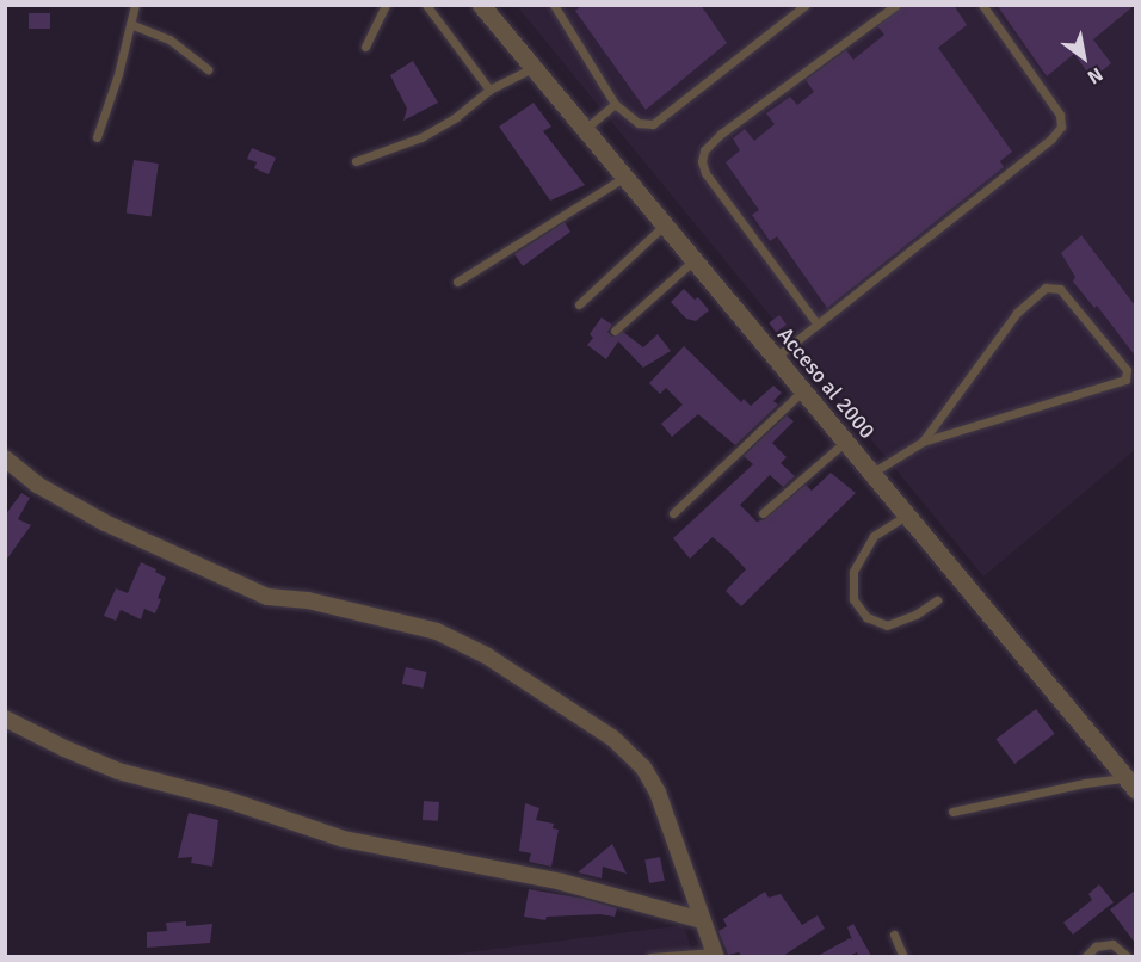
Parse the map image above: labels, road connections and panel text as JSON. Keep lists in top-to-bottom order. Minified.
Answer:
{"streets":{"street":["Acceso al 2000"]},"north":"bottom right"}
